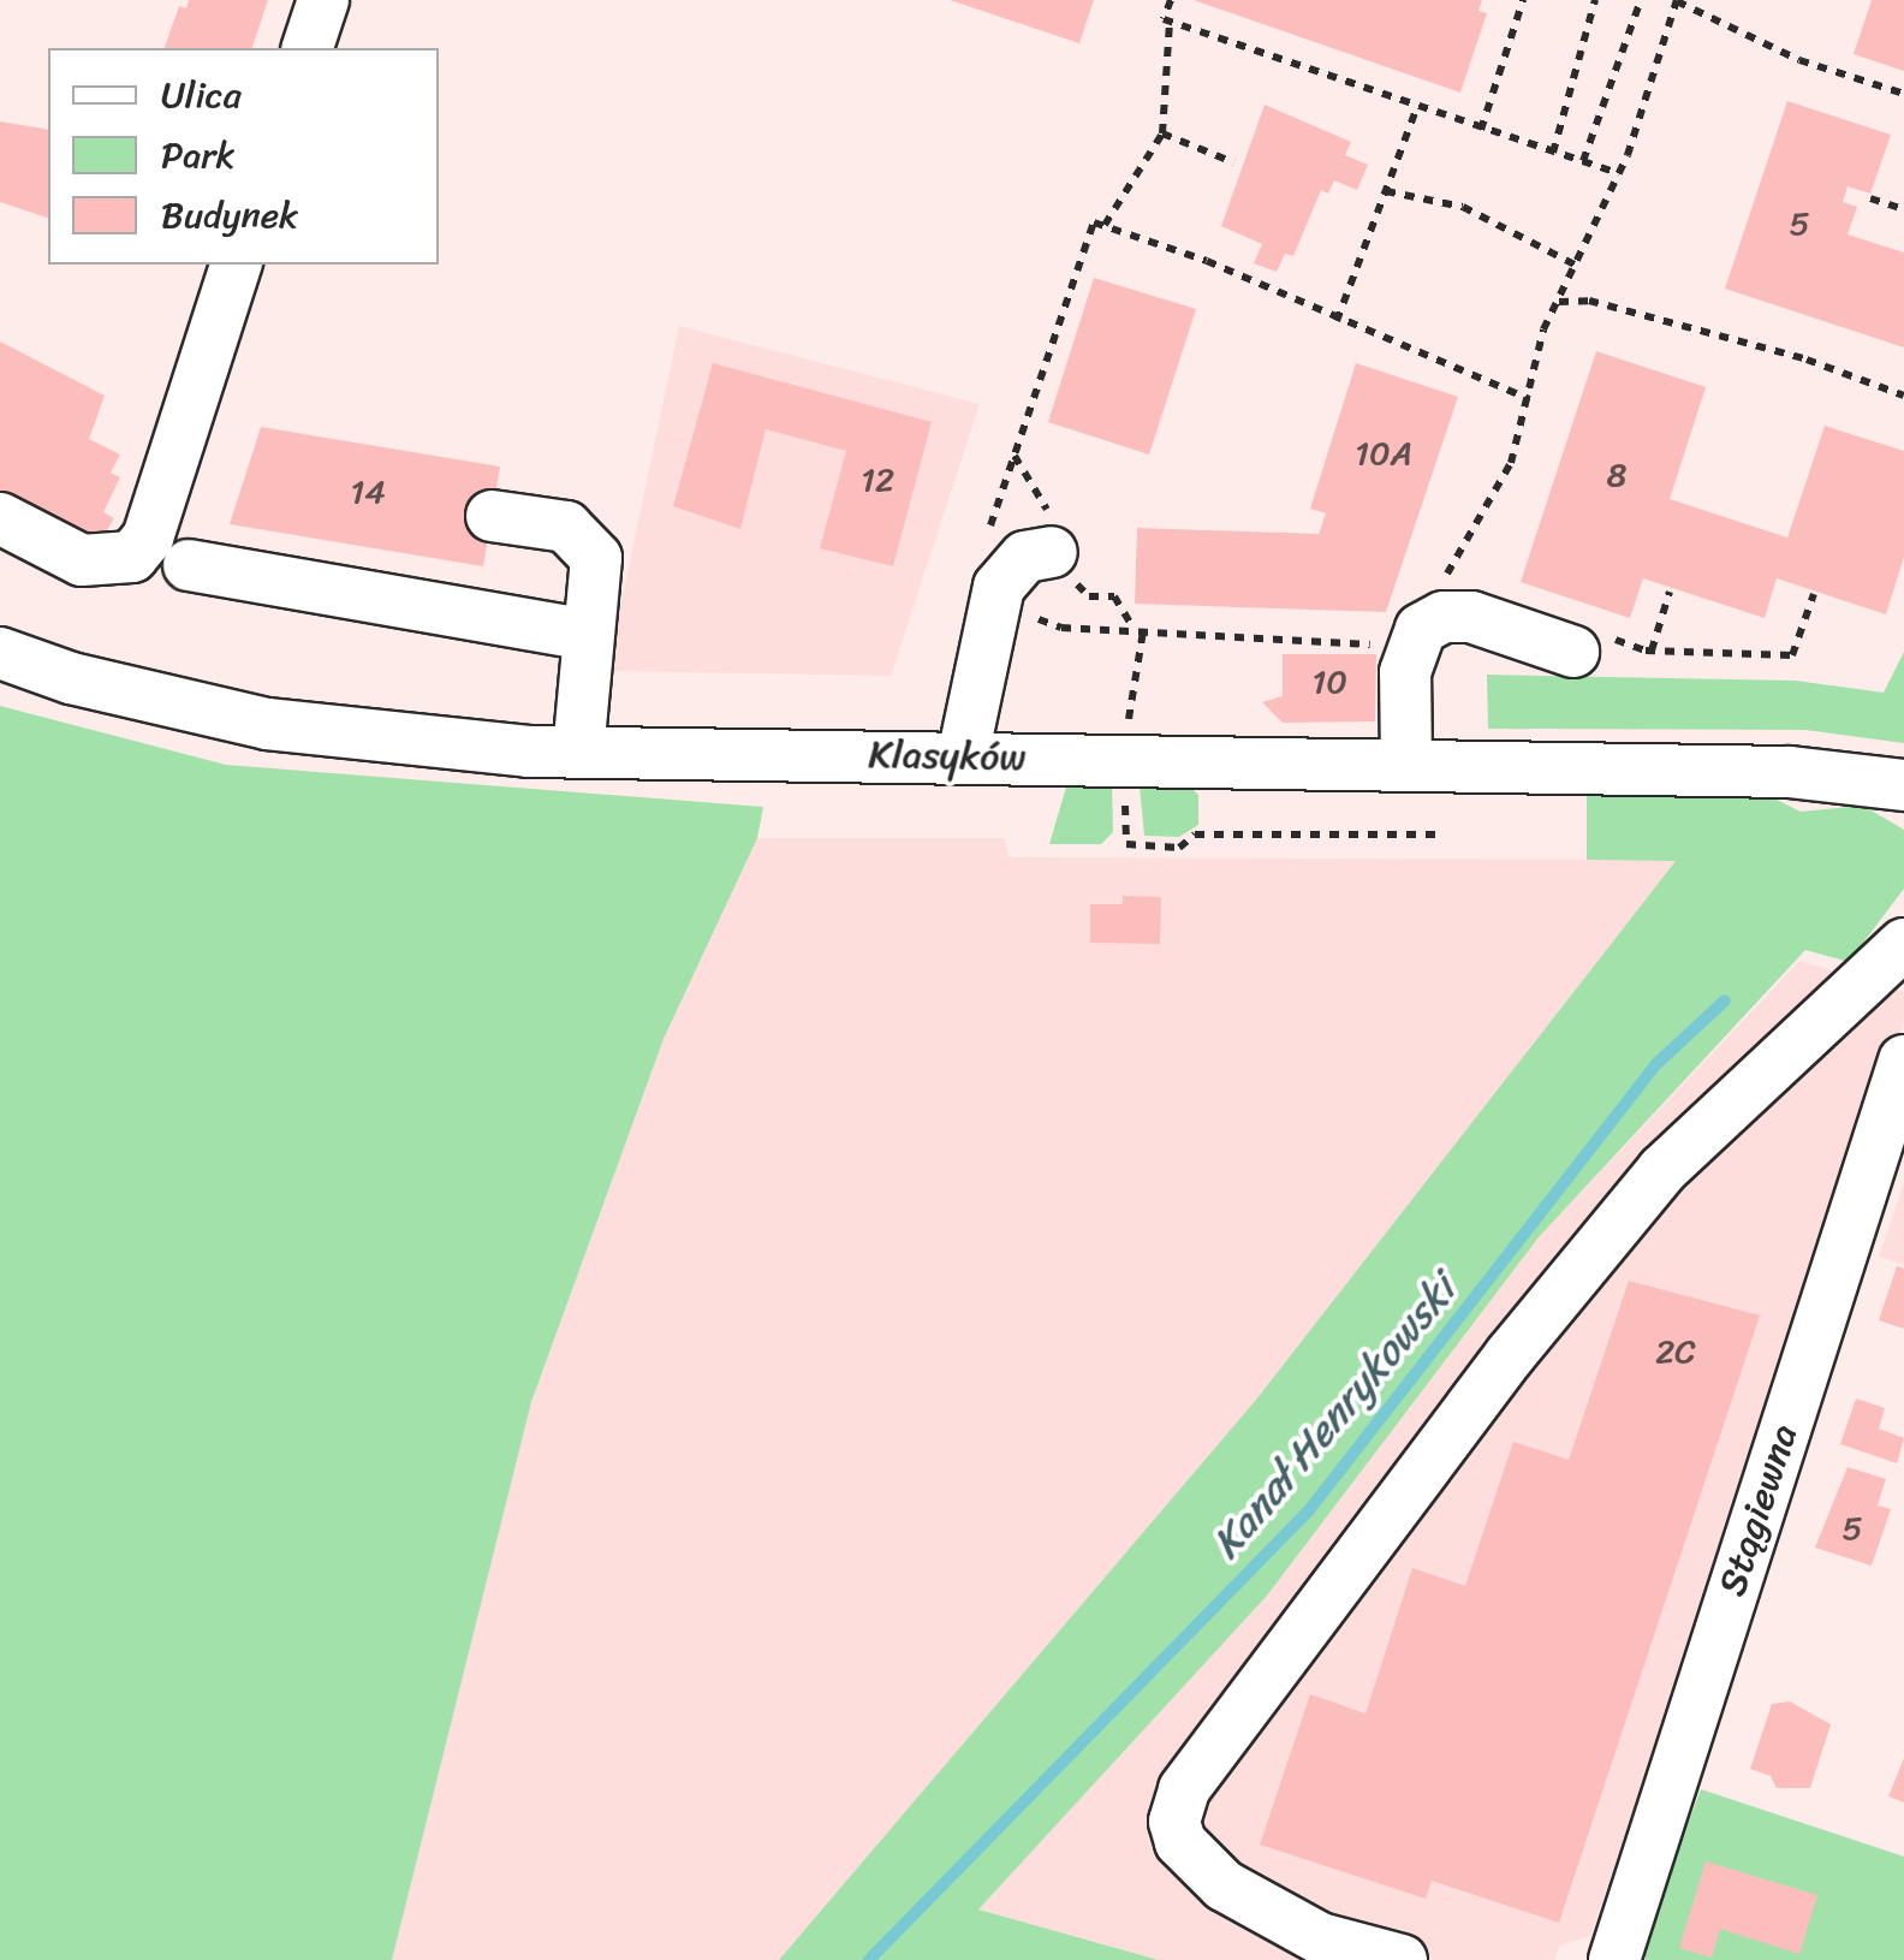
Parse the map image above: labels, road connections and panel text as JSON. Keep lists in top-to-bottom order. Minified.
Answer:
{"streets":{"street":["Klasyków","Stągiewna"]},"water":["Kanał Henrykowski"],"house_numbers":["5","10A","8","12","14","10","2C","5"],"legend":["Ulica","Park","Budynek"]}
